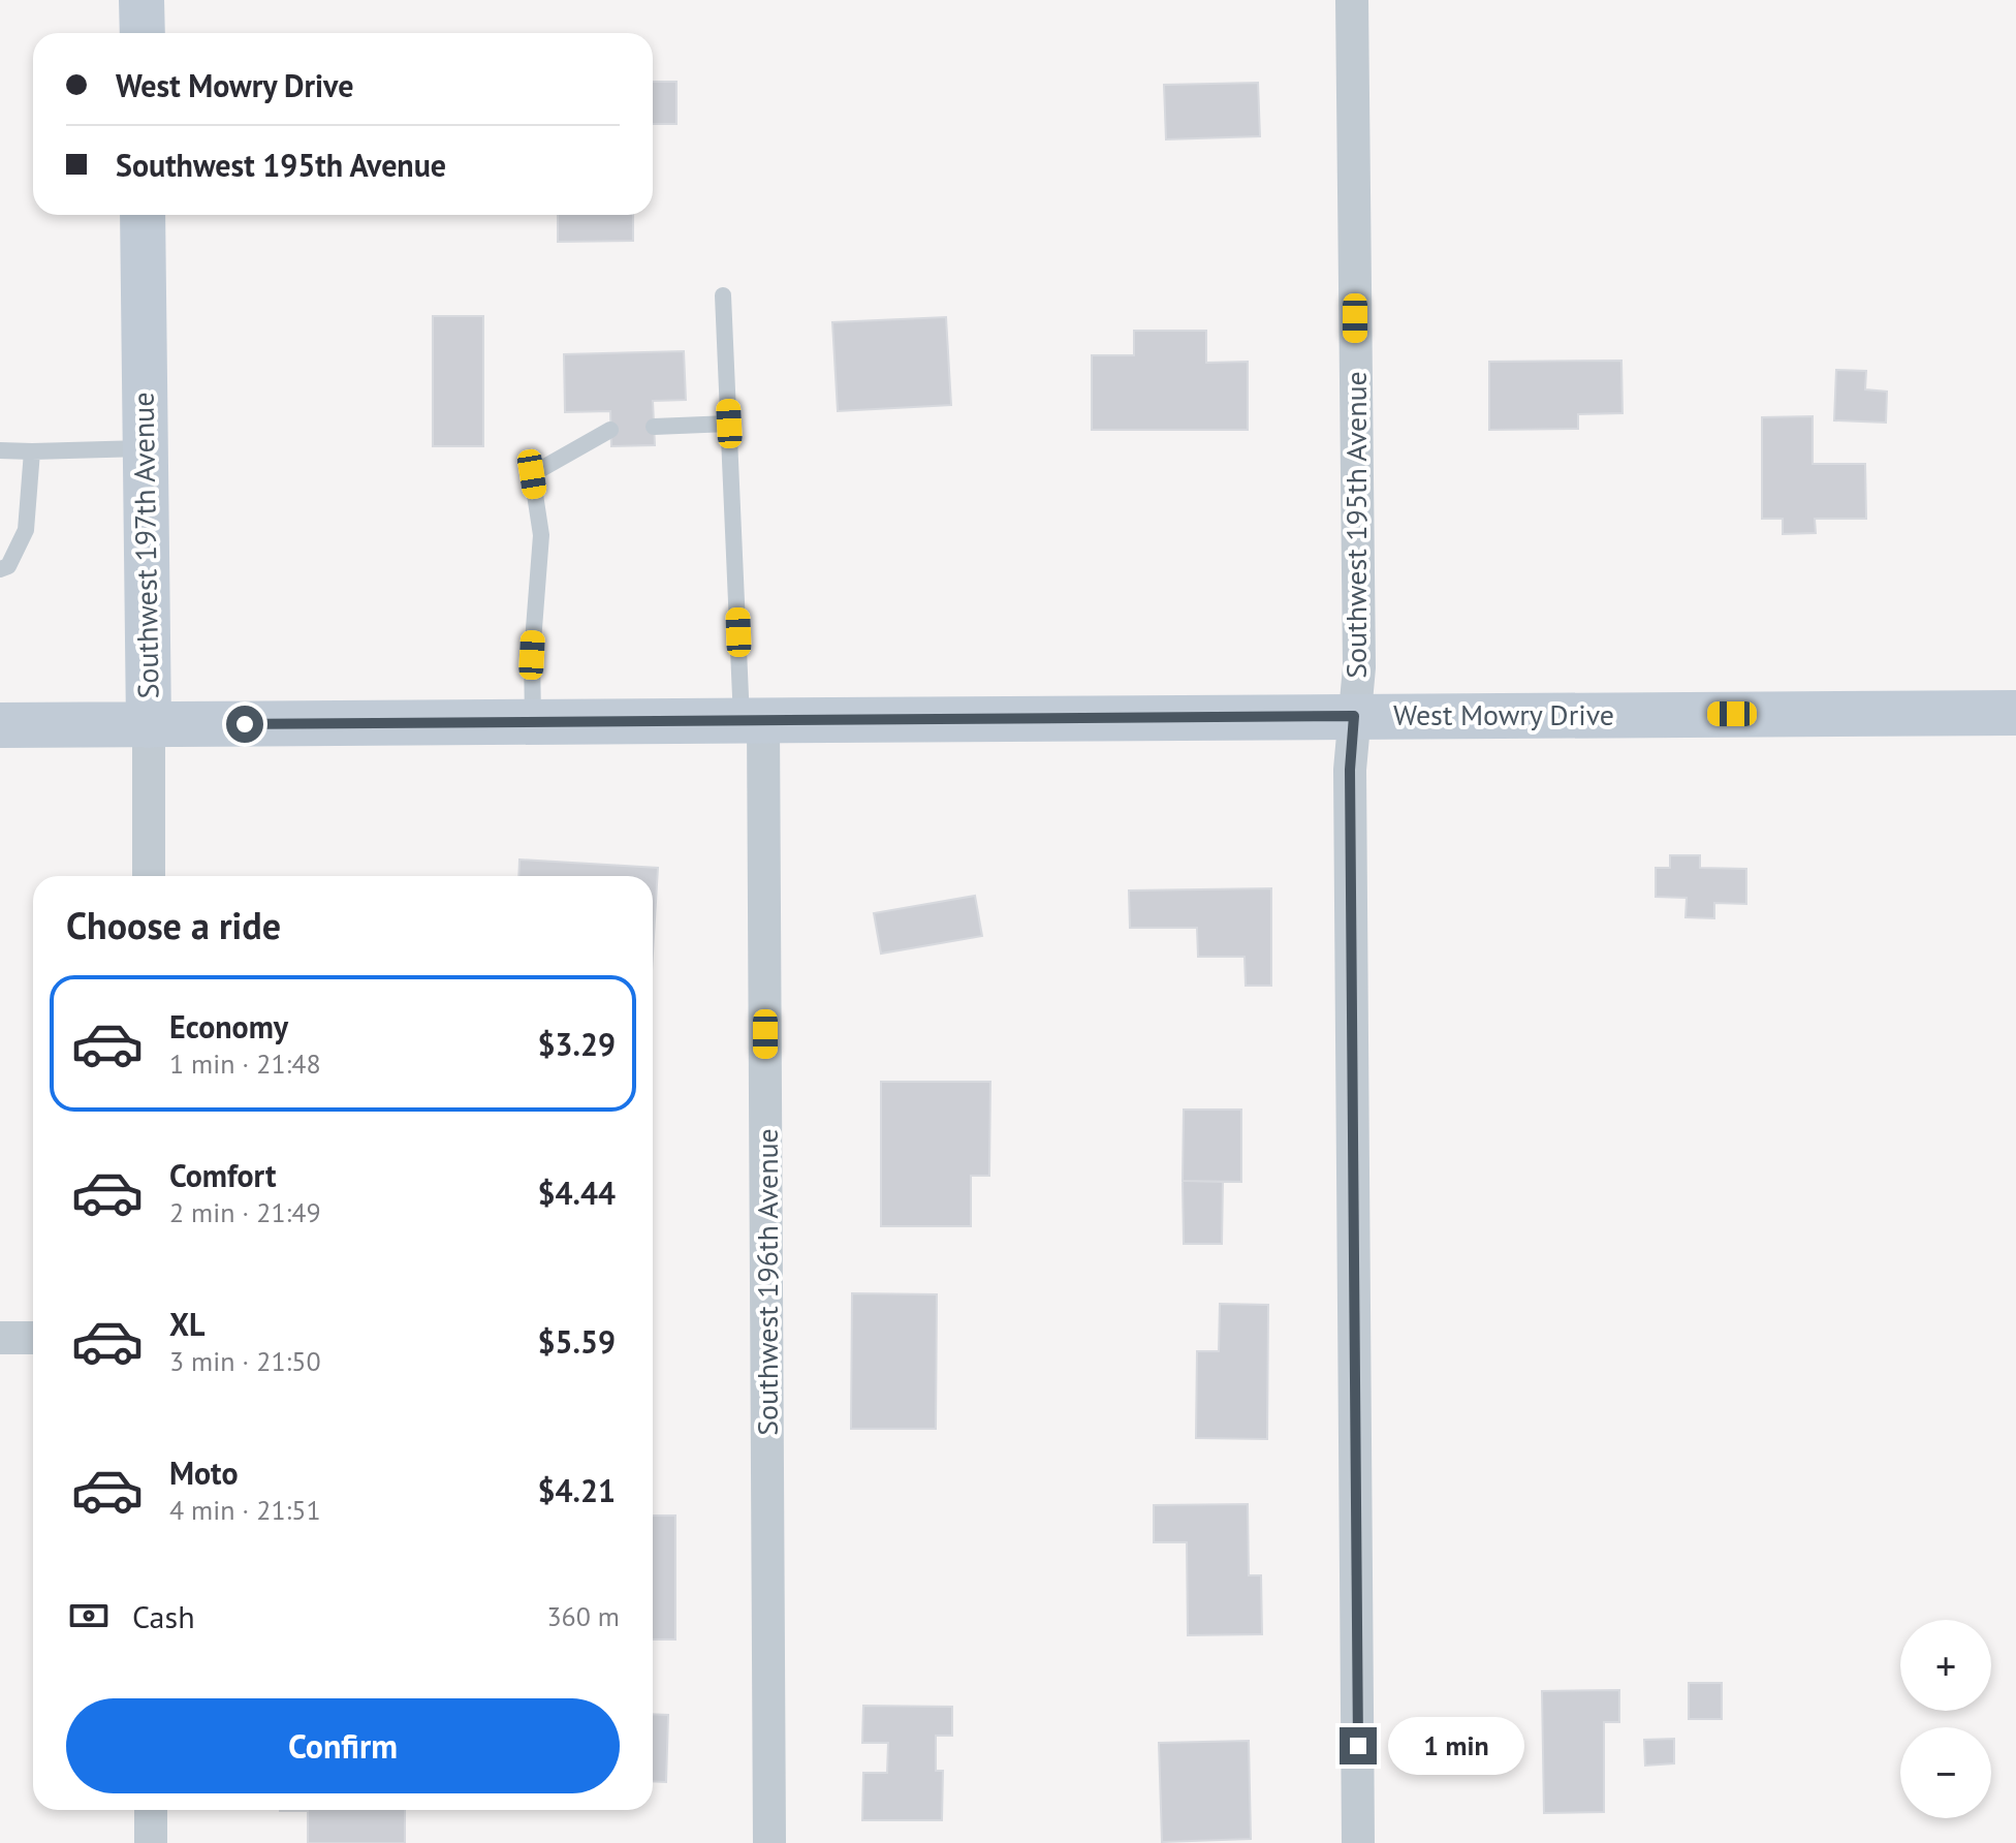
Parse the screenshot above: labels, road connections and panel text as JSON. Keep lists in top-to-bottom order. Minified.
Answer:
{"streets":{"street":["Southwest 195th Avenue","Southwest 197th Avenue","West Mowry Drive","Southwest 196th Avenue"]},"crossings":[["Southwest 195th Avenue","West Mowry Drive"],["Southwest 197th Avenue","West Mowry Drive"],["West Mowry Drive","Southwest 196th Avenue"]],"page":{"banner":["West Mowry Drive","Southwest 195th Avenue"],"heading":"Choose a ride","list":[{"name":"Economy","note":"1 min · 21:48","value":"$3.29"},{"name":"Comfort","note":"2 min · 21:49","value":"$4.44"},{"name":"XL","note":"3 min · 21:50","value":"$5.59"},{"name":"Moto","note":"4 min · 21:51","value":"$4.21"}],"pay":["Cash","360 m"],"map_buttons":["+","−"],"buttons":"Confirm","bubble":"1 min"}}
